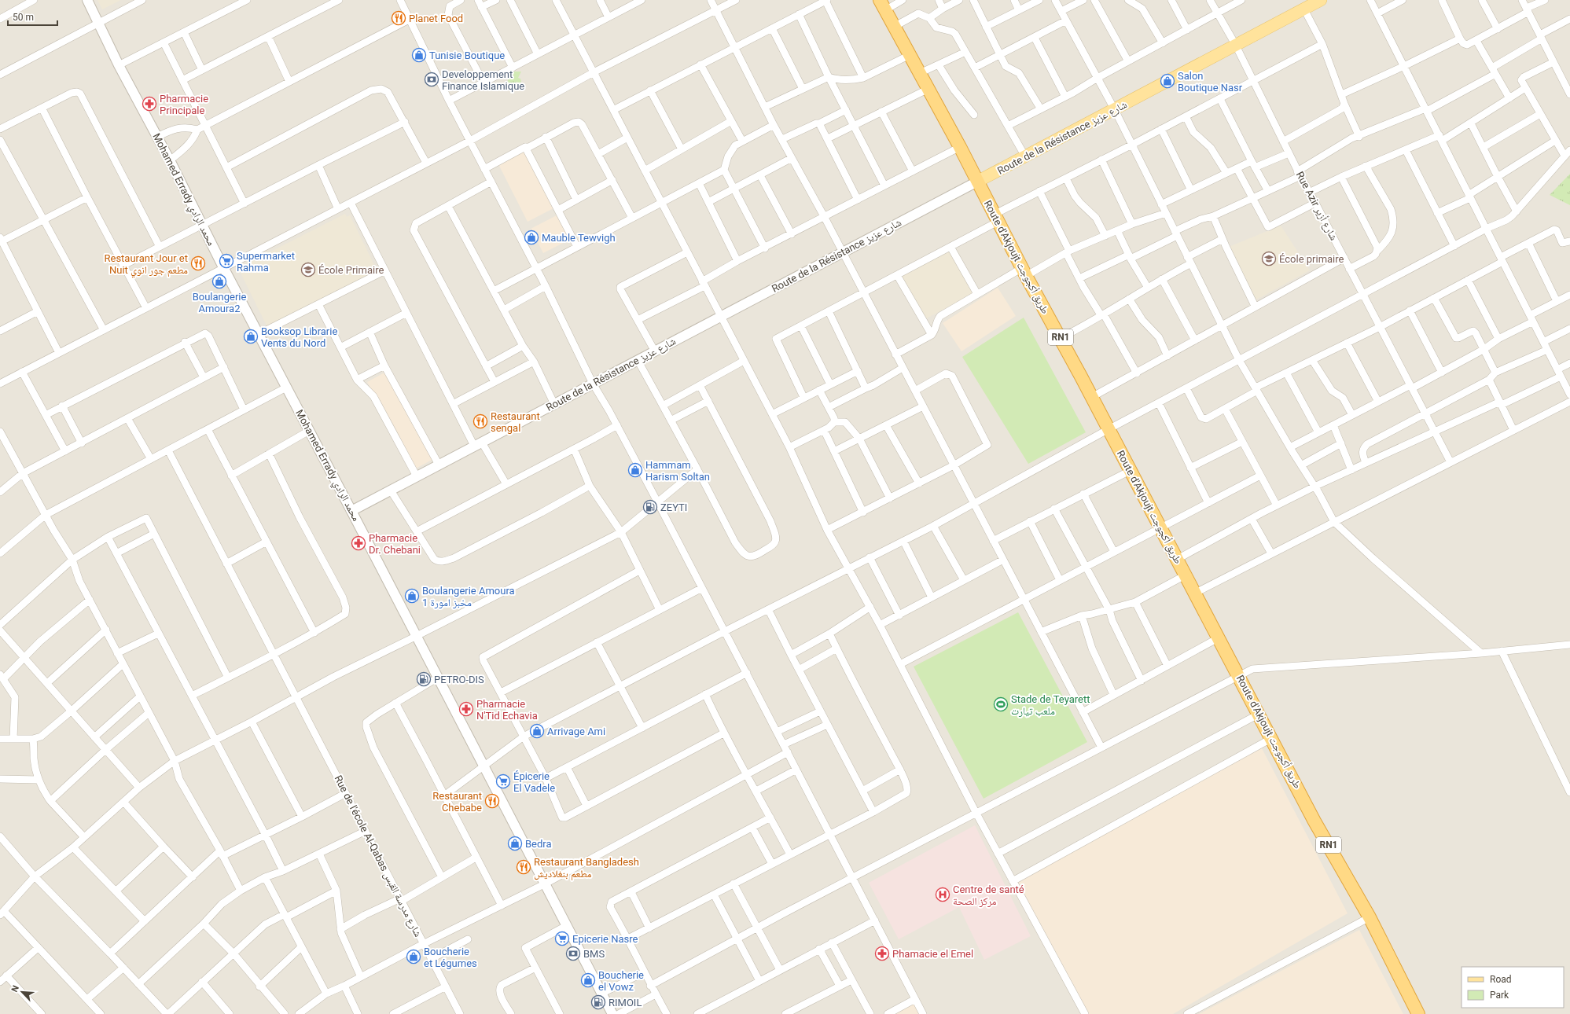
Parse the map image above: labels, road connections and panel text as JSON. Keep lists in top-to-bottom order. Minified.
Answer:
{"streets":{"highway":["Route d'Akjoujt طريق أكجوجت","RN1"],"main road":["Route de la Résistance شارع عزيز"],"street":["Mohamed Errady محمد الرادي","Rue Azir شارع أزير","Rue de l'école Al-Qabas شارع مدرسة القبس"]},"crossings":[["Route de la Résistance شارع عزيز","Mohamed Errady محمد الرادي"],["Route de la Résistance شارع عزيز","Rue Azir شارع أزير"],["Route de la Résistance شارع عزيز","Route d'Akjoujt طريق أكجوجت"]],"places":{"restaurant":["Planet Food","Restaurant Jour et Nuit مطعم جور انوي","Restaurant sengal","Restaurant Chebabe","Restaurant Bangladesh مطعم بنغلاديش"],"shop":["Tunisie Boutique","Salon Boutique Nasr","Mauble Tewvigh","Boulangerie Amoura2","Booksop Librarie Vents du Nord","Hammam Harism Soltan","Boulangerie Amoura 1 مخبز امورة","Arrivage Ami","Bedra","Boucherie et Légumes","Boucherie el Vowz"],"bank":["Developpement Finance Islamique","BMS"],"pharmacy":["Pharmacie Principale","Pharmacie Dr. Chebani","Pharmacie N'Tid Echavia","Phamacie el Emel"],"school or university":["École primaire","École Primaire"],"supermarket":["Supermarket Rahma","Épicerie El Vadele","Epicerie Nasre"],"fuel station":["ZEYTI","PETRO-DIS","RIMOIL"],"sports":["Stade de Teyarett ملعب تيارت"],"hospital":["Centre de santé مركز الصحة"]},"legend":["Road","Park"],"scale_bar":"50 m","north":"top left"}
